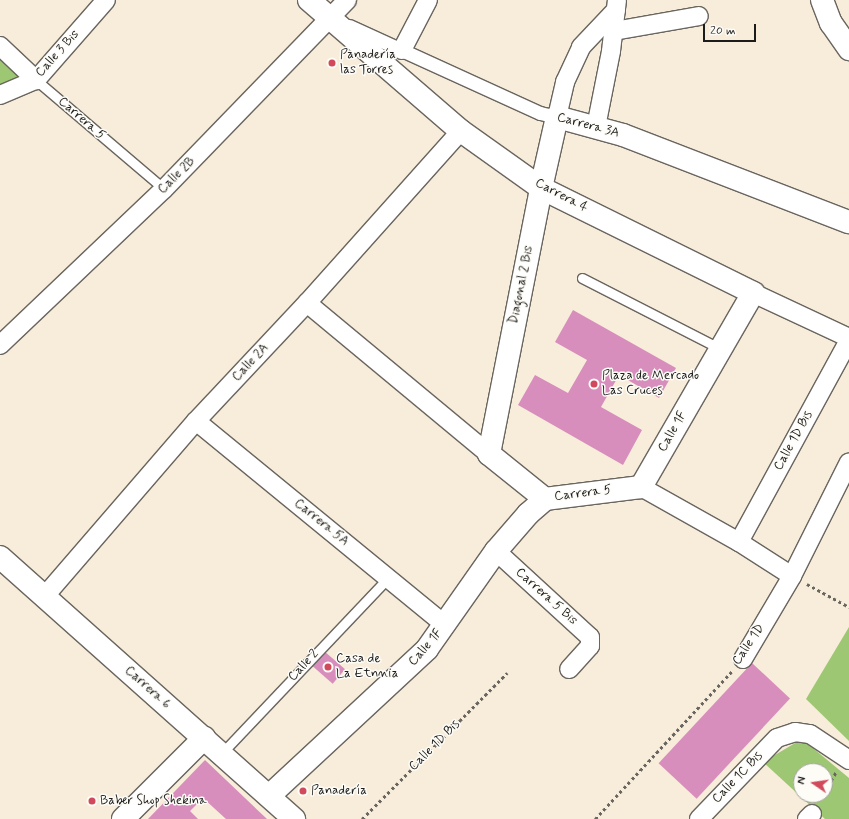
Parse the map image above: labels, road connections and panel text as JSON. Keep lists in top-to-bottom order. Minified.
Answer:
{"streets":{"street":["Calle 3 Bis","Carrera 5","Carrera 3A","Calle 2B","Carrera 4","Diagonal 2 Bis","Calle 2A","Calle 1F","Calle 1D Bis","Carrera 5A","Carrera 5 Bis","Calle 1D","Carrera 6","Calle 1C Bis"],"lane":["Calle 2"]},"crossings":[["Calle 3 Bis","Carrera 5"],["Carrera 5","Calle 2B"],["Carrera 5","Diagonal 2 Bis"],["Carrera 5","Calle 2A"],["Carrera 5","Calle 1F"],["Carrera 3A","Calle 2B"],["Carrera 3A","Carrera 4"],["Carrera 3A","Diagonal 2 Bis"],["Calle 2B","Carrera 4"],["Carrera 4","Diagonal 2 Bis"],["Carrera 4","Calle 2A"],["Carrera 4","Calle 1F"],["Carrera 4","Calle 1D Bis"],["Calle 2A","Carrera 5A"],["Calle 2A","Carrera 6"],["Calle 1F","Carrera 5A"],["Calle 1F","Carrera 5 Bis"],["Calle 1F","Carrera 6"],["Carrera 5A","Calle 2"],["Calle 2","Carrera 6"]],"places":["Panadería las Torres","Plaza de Mercado Las Cruces","Casa de La Etnnia","Panadería","Baber Shop Shekina"],"scale_bar":"20 m","north":"left"}
